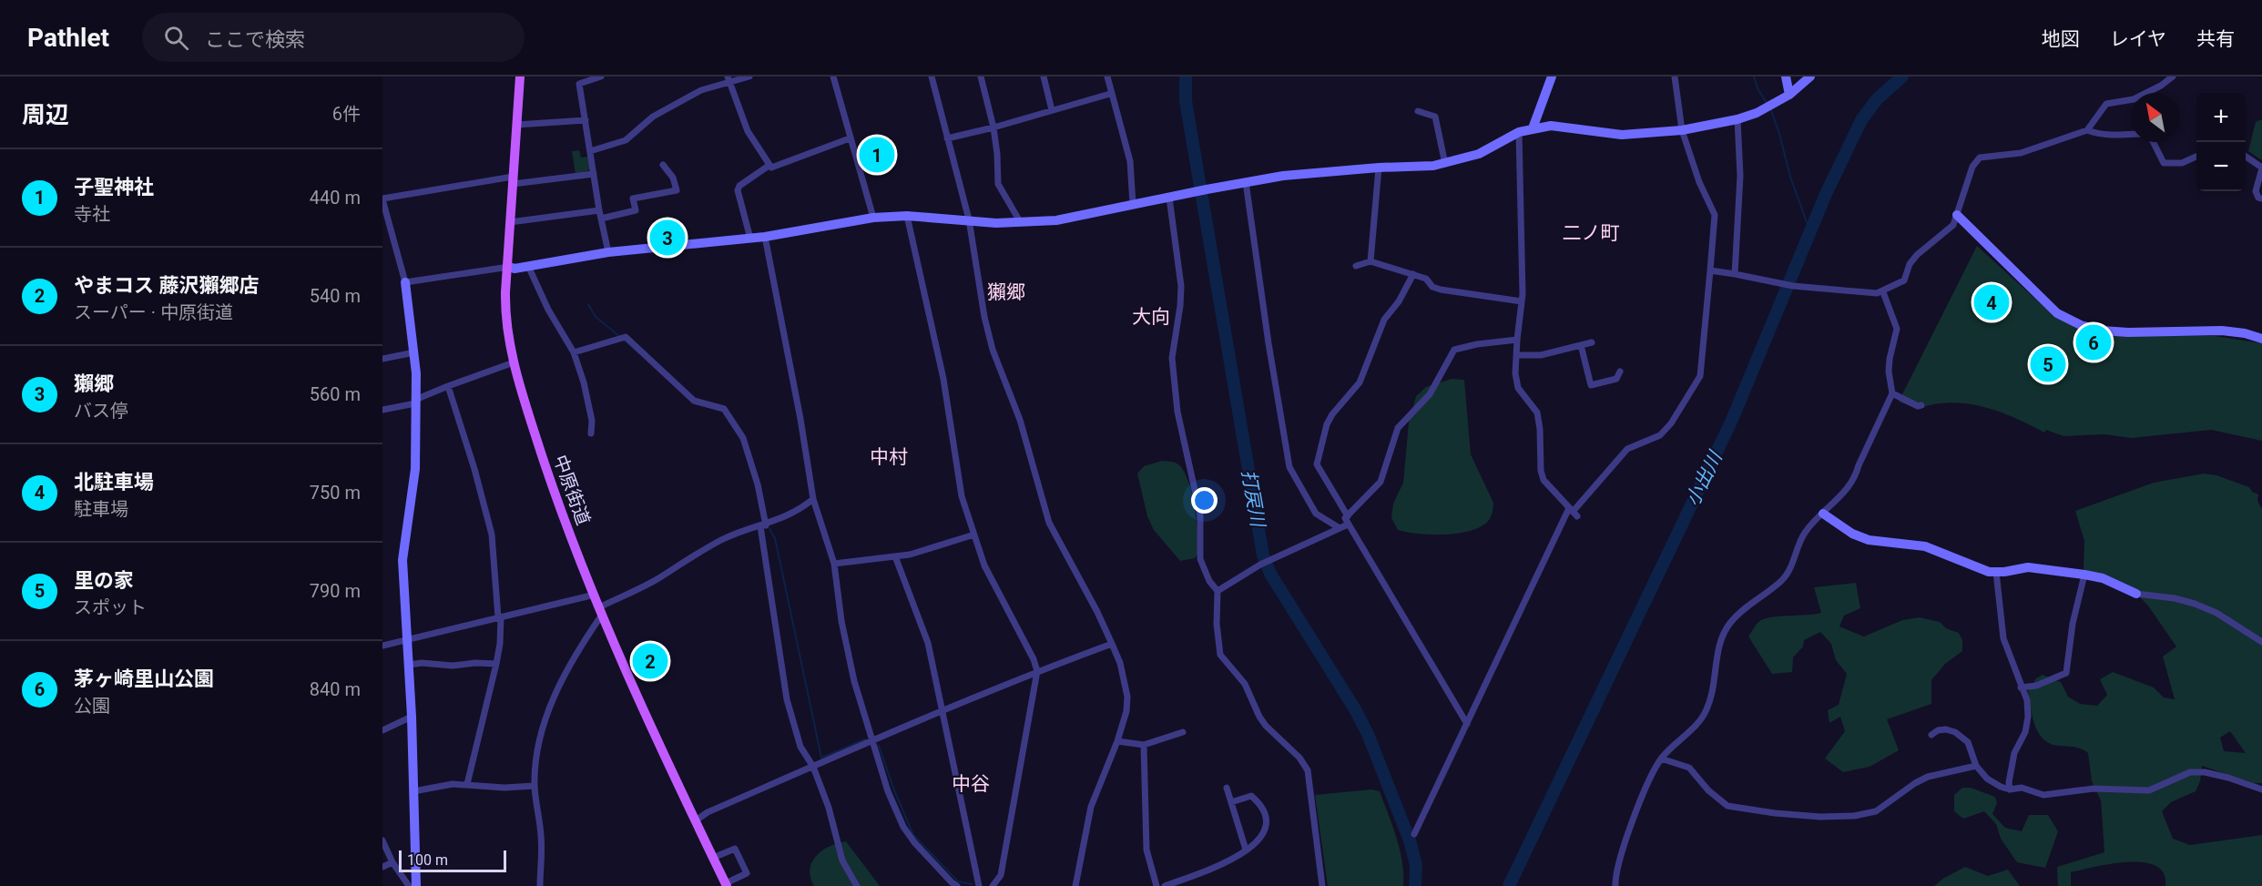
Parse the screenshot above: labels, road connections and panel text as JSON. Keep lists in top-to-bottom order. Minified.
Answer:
{"streets":{"main road":["中原街道"]},"districts":["二ノ町","獺郷","大向","中村","中谷"],"water":["小出川","打戻川"],"scale_bar":"100 m","north":"top left","page":{"header":"Pathlet","search":"ここで検索","nav":["地図","レイヤ","共有"],"heading":["周辺","6件"],"map_buttons":["+","−"],"pins":["1","3","4","6","5","2"],"list":[{"mark":"1","name":"子聖神社","note":"寺社","value":"440 m"},{"mark":"2","name":"やまコス 藤沢獺郷店","note":"スーパー · 中原街道","value":"540 m"},{"mark":"3","name":"獺郷","note":"バス停","value":"560 m"},{"mark":"4","name":"北駐車場","note":"駐車場","value":"750 m"},{"mark":"5","name":"里の家","note":"スポット","value":"790 m"},{"mark":"6","name":"茅ヶ崎里山公園","note":"公園","value":"840 m"}],"scale":"100 m"}}
